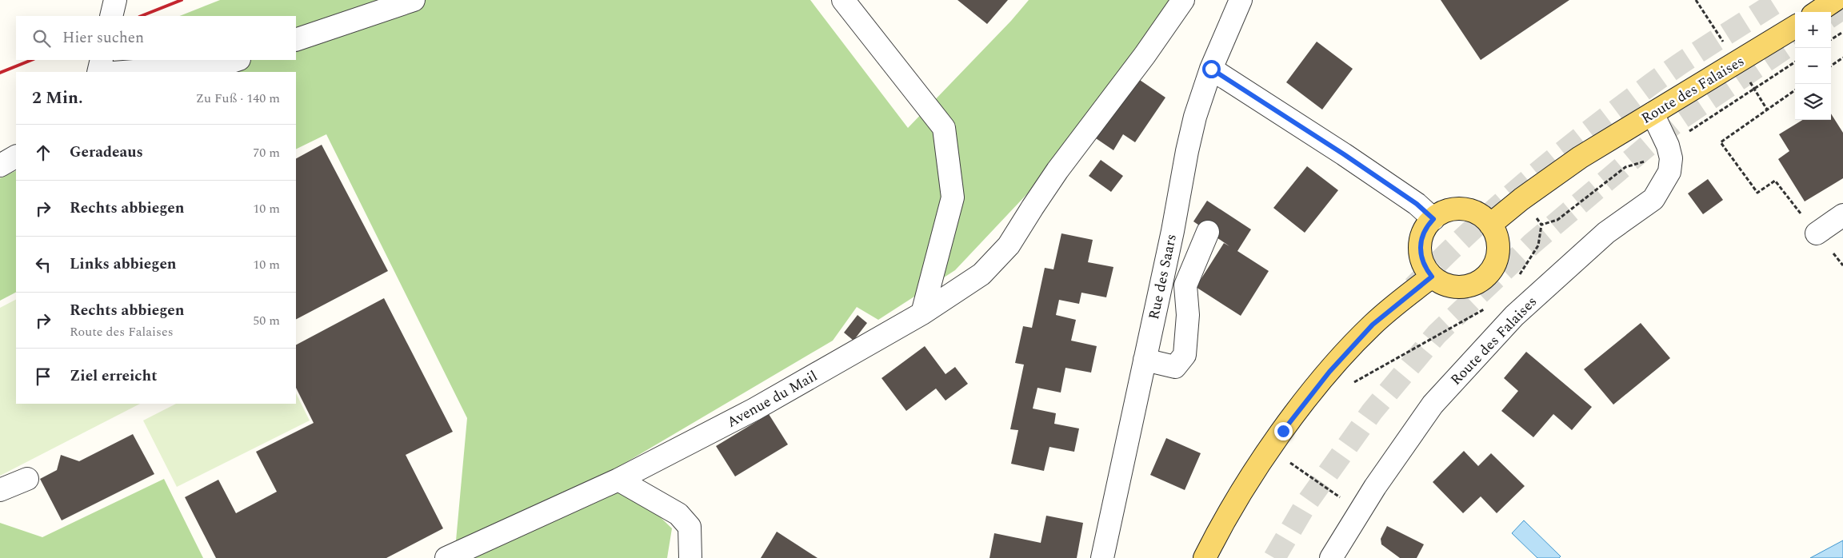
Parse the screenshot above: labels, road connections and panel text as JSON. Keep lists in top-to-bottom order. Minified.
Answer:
{"streets":{"main road":["Route des Falaises"],"street":["Rue des Saars","Avenue du Mail"]},"page":{"map_buttons":["+","−"],"search":"Hier suchen","heading":["2 Min.","Zu Fuß · 140 m"],"list":[["Geradeaus","70 m"],["Rechts abbiegen","10 m"],["Links abbiegen","10 m"],["Rechts abbiegen","Route des Falaises","50 m"],"Ziel erreicht"]}}
